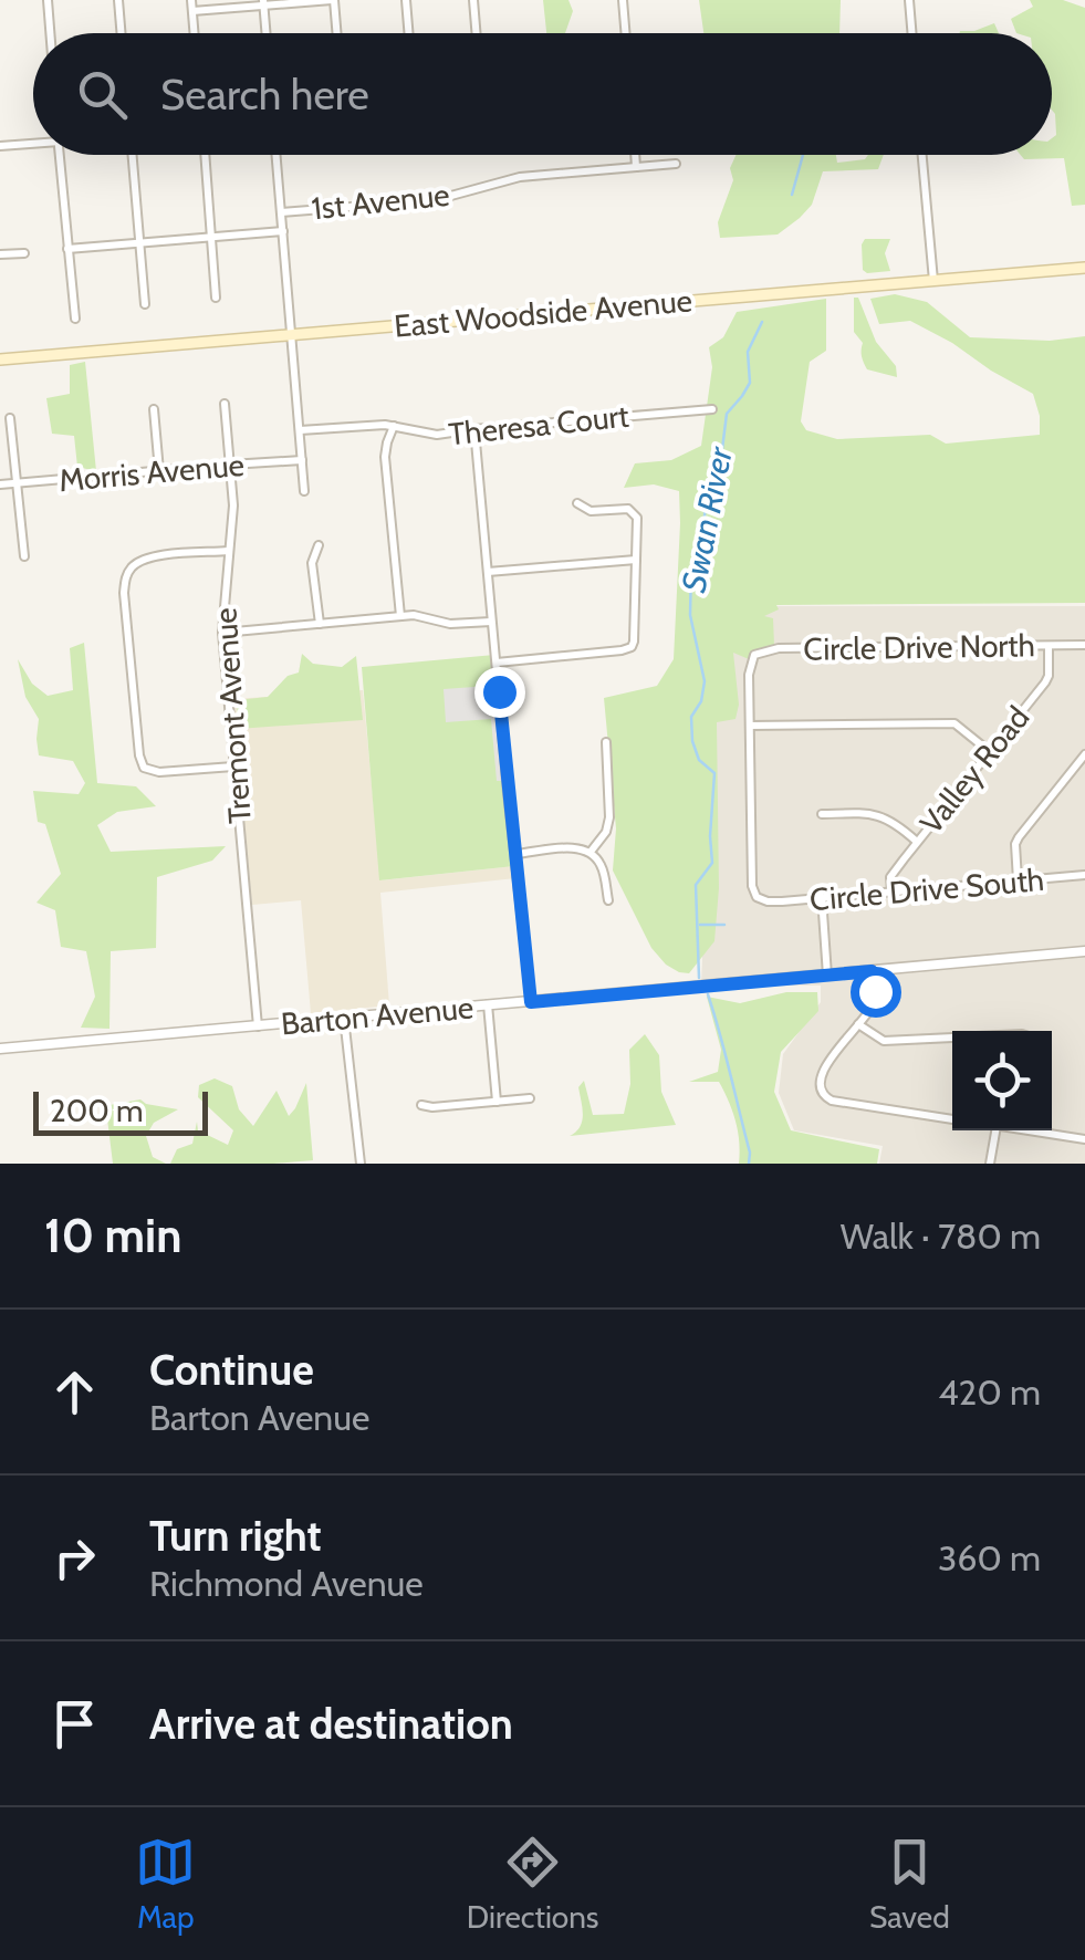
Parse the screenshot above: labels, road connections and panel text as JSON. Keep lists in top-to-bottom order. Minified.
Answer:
{"streets":{"main road":["East Woodside Avenue"],"street":["1st Avenue","Theresa Court","Morris Avenue","Circle Drive North","Tremont Avenue","Valley Road","Circle Drive South","Barton Avenue"]},"crossings":[["Morris Avenue","Tremont Avenue"],["Circle Drive North","Valley Road"],["Circle Drive North","Circle Drive South"],["Tremont Avenue","Barton Avenue"],["Valley Road","Circle Drive South"]],"water":["Swan River"],"scale_bar":"200 m","page":{"search":"Search here","scale":"200 m","heading":["10 min","Walk · 780 m"],"list":[["Continue","Barton Avenue","420 m"],["Turn right","Richmond Avenue","360 m"],"Arrive at destination"],"nav":["Map","Directions","Saved"]}}
